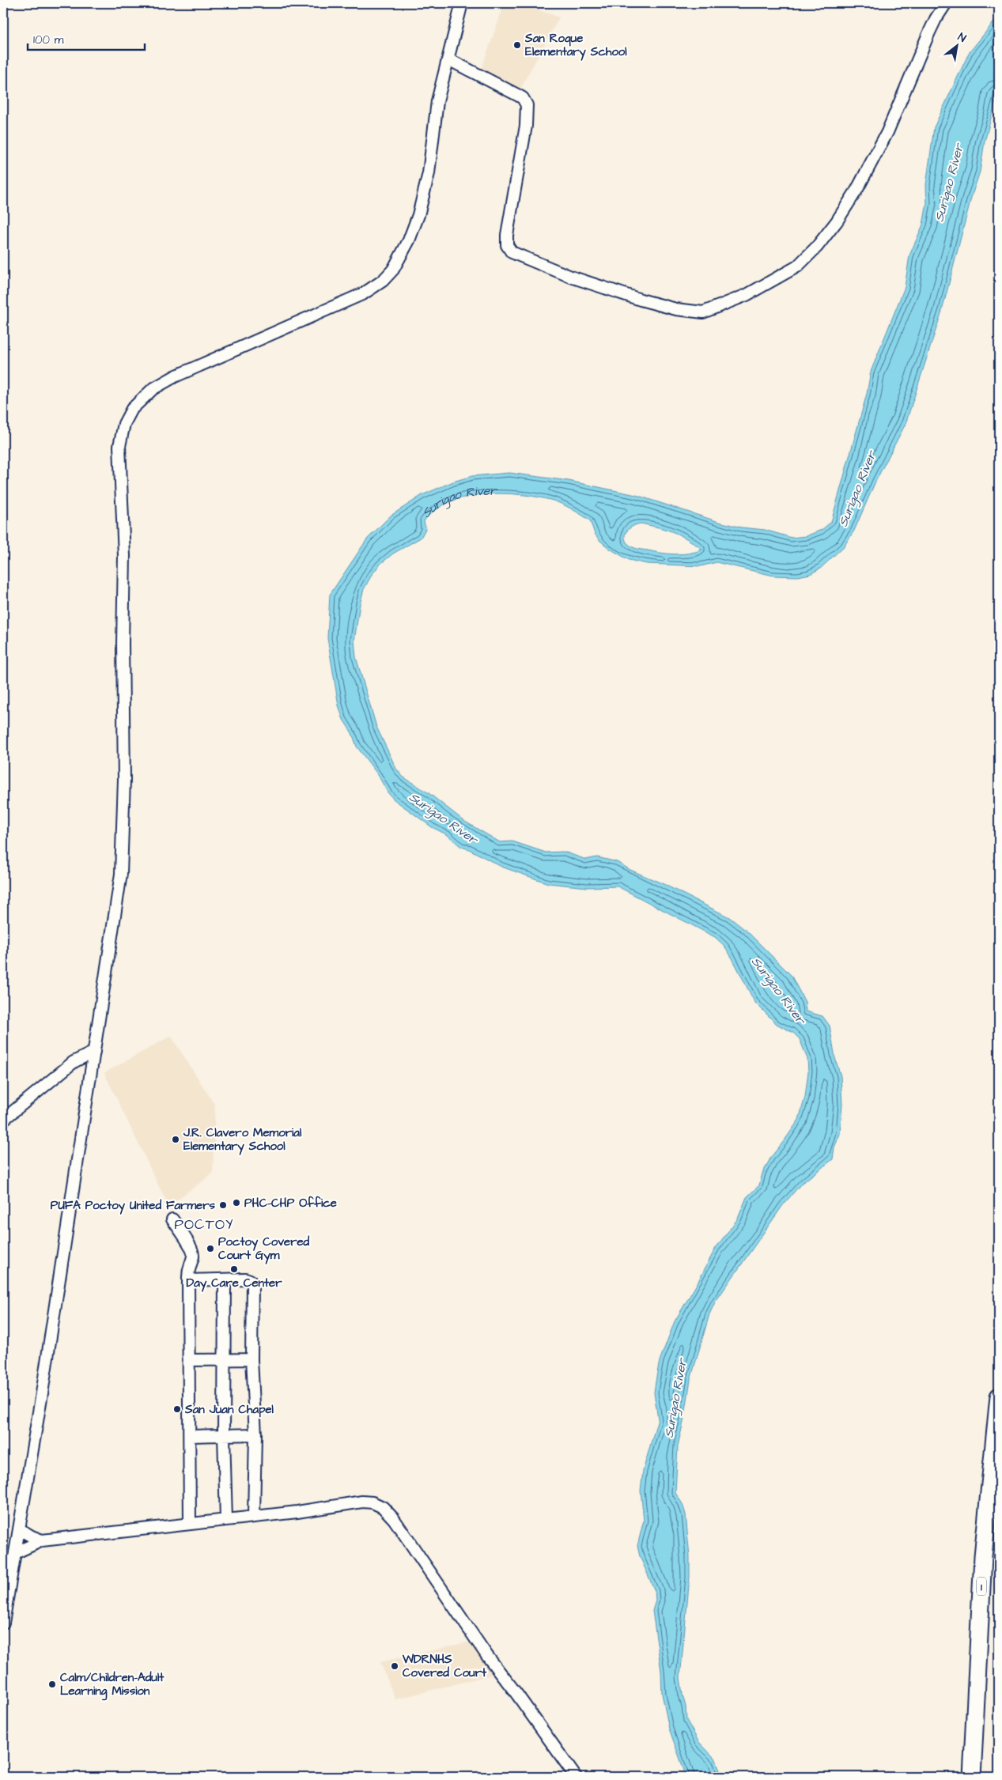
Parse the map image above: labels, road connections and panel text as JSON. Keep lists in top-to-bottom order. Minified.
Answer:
{"streets":{"highway":["1"]},"districts":["POCTOY"],"water":["Surigao River"],"places":["San Roque Elementary School","J.R. Clavero Memorial Elementary School","PHC-CHP Office","PUFA Poctoy United Farmers","Poctoy Covered Court Gym","Day Care Center","San Juan Chapel","WDRNHS Covered Court","Calm/Children-Adult Learning Mission"],"scale_bar":"100 m","north":"top right"}
